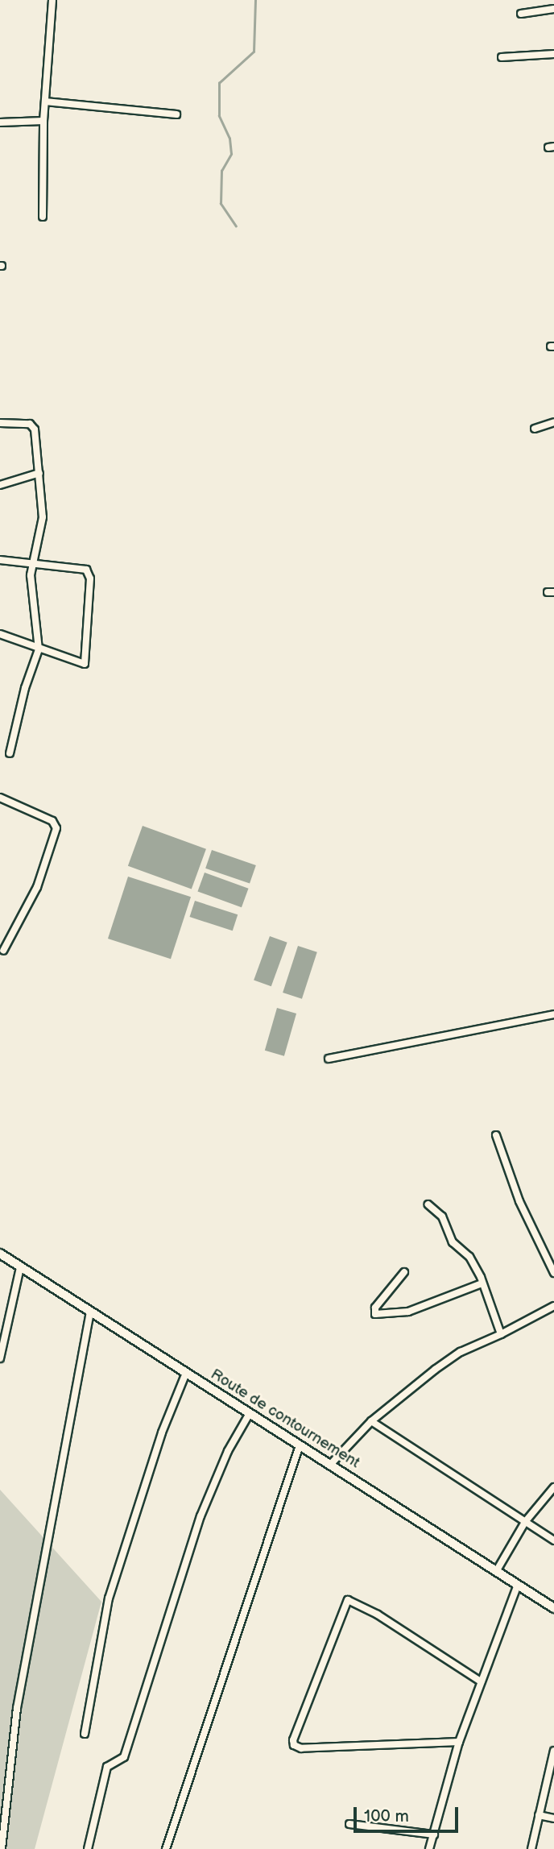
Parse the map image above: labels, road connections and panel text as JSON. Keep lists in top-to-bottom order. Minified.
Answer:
{"streets":{"street":["Route de contournement"]},"scale_bar":"100 m"}
